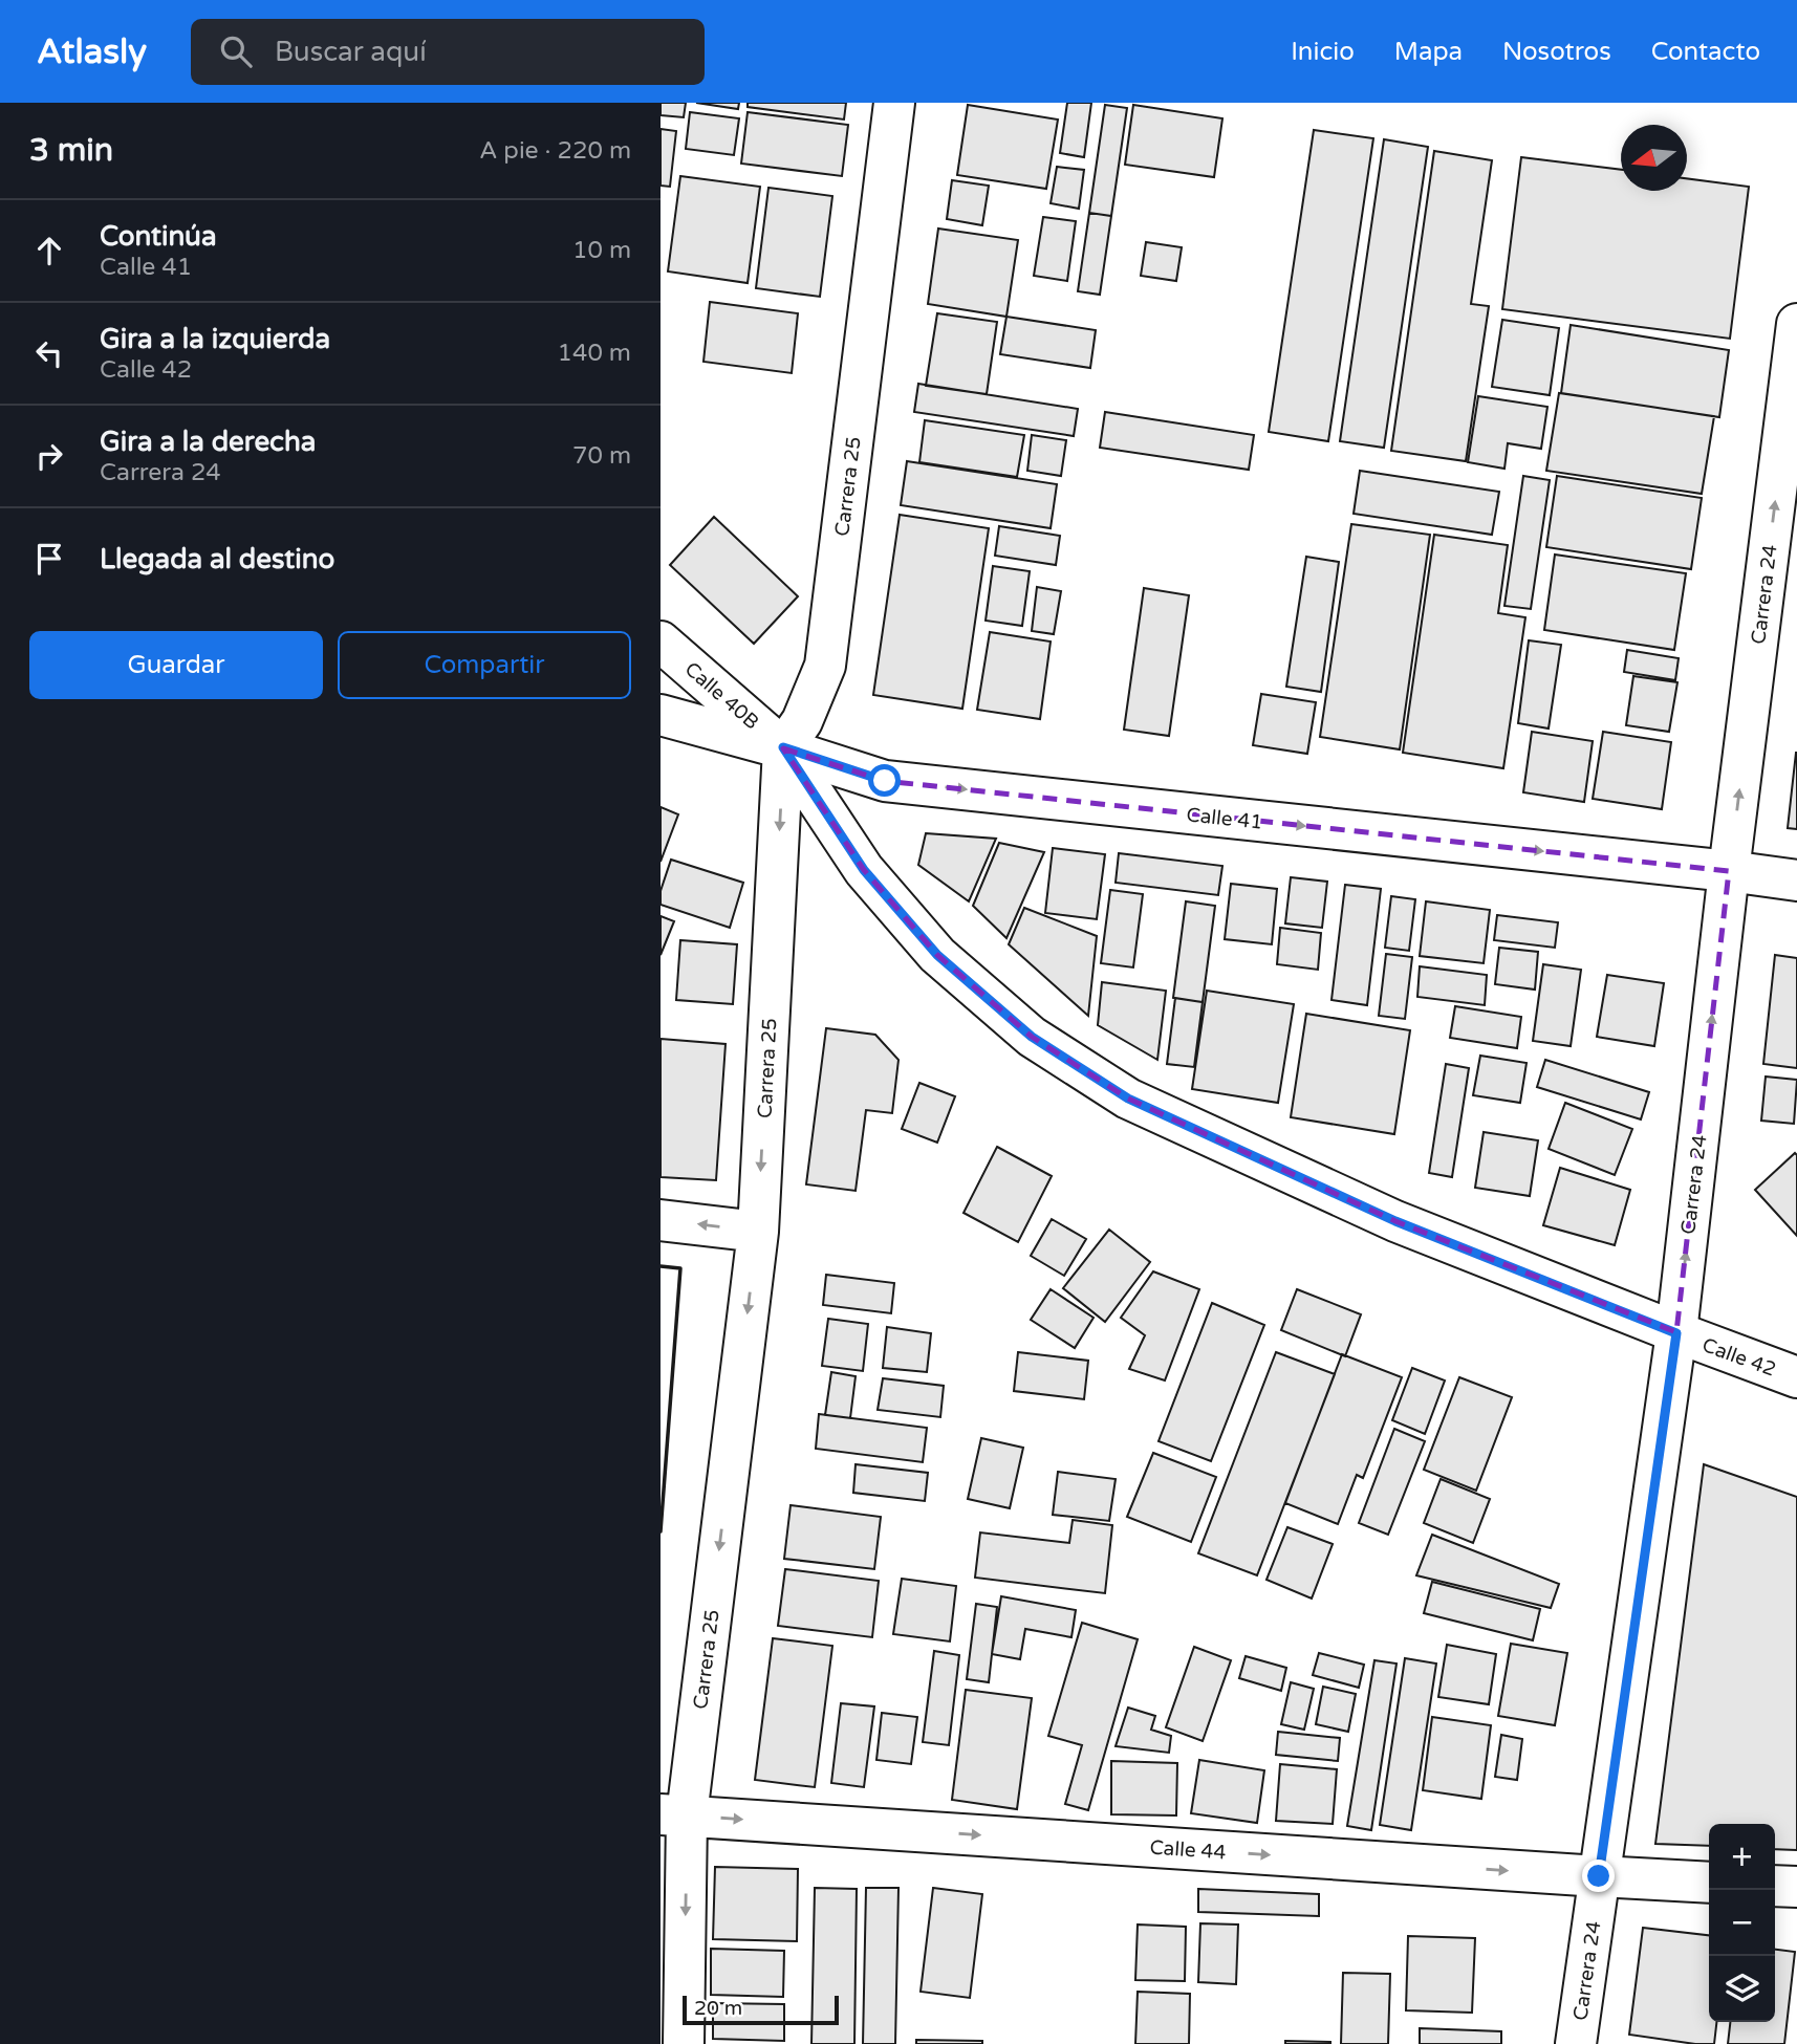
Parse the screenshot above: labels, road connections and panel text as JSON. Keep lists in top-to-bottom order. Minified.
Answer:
{"streets":{"street":["Carrera 25","Carrera 24","Calle 40B","Calle 41","Calle 42","Calle 44"]},"crossings":[["Carrera 25","Calle 40B"],["Carrera 25","Calle 41"],["Carrera 25","Calle 42"],["Carrera 25","Calle 44"],["Carrera 24","Calle 41"],["Carrera 24","Calle 42"],["Carrera 24","Calle 44"],["Calle 40B","Calle 41"],["Calle 40B","Calle 42"],["Calle 41","Calle 42"]],"one_way":["Carrera 25","Carrera 24","Calle 41","Calle 44"],"scale_bar":"20 m","north":"left","page":{"header":"Atlasly","search":"Buscar aquí","nav":["Inicio","Mapa","Nosotros","Contacto"],"heading":["3 min","A pie · 220 m"],"list":[["Continúa","Calle 41","10 m"],["Gira a la izquierda","Calle 42","140 m"],["Gira a la derecha","Carrera 24","70 m"],"Llegada al destino"],"buttons":["Guardar","Compartir"],"map_buttons":["+","−"],"scale":"20 m"}}
